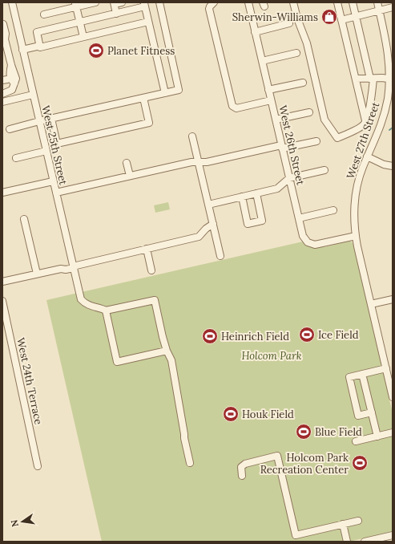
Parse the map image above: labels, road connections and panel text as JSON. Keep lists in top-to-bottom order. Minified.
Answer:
{"streets":{"street":["West 27th Street","West 25th Street","West 26th Street","West 24th Terrace"]},"crossings":[["West 27th Street","West 26th Street"]],"parks":["Holcom Park"],"places":{"shop":["Sherwin-Williams"],"sports":["Planet Fitness","Ice Field","Heinrich Field","Houk Field","Blue Field","Holcom Park Recreation Center"]},"north":"left"}
